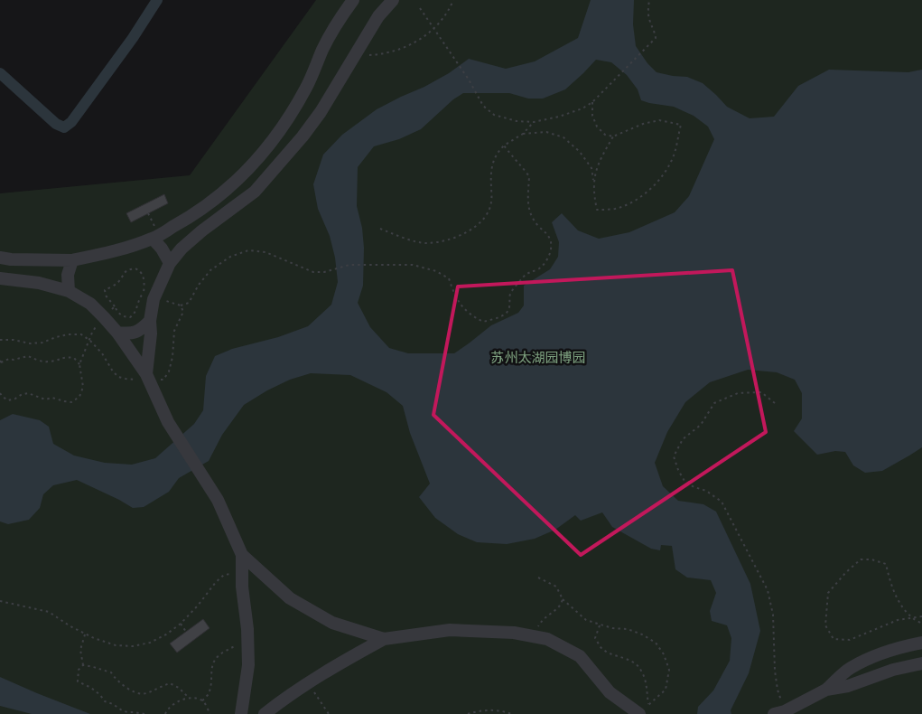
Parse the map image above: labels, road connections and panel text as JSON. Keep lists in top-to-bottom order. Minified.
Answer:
{"parks":["苏州太湖园博园"]}
